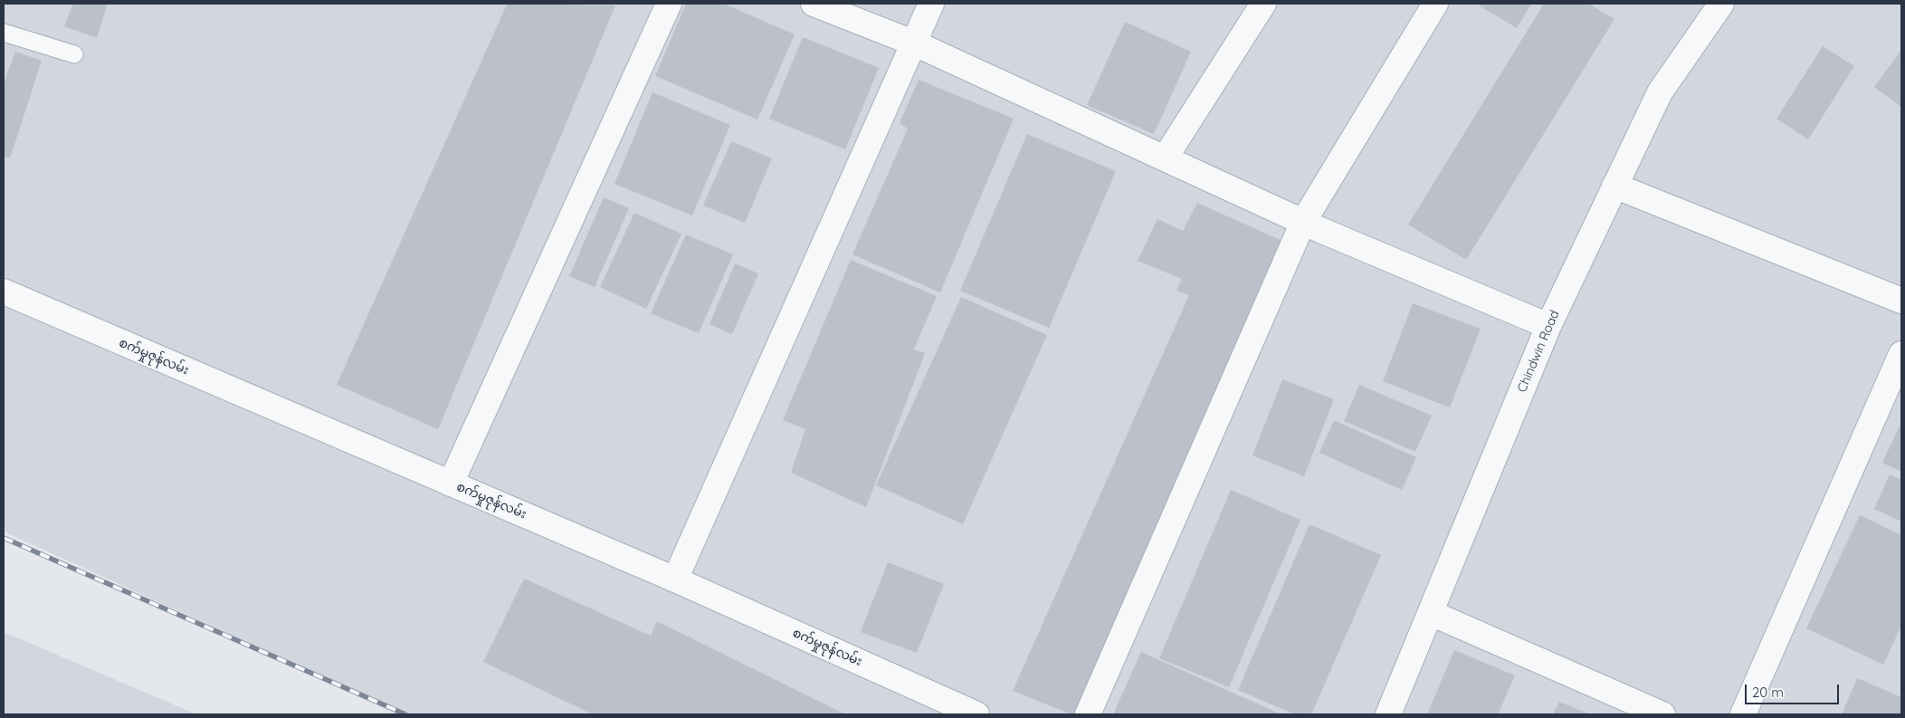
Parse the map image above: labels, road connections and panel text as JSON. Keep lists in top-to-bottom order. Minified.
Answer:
{"streets":{"street":["Chindwin Road","စက်မှုဇုန်လမ်း"]},"scale_bar":"20 m"}
